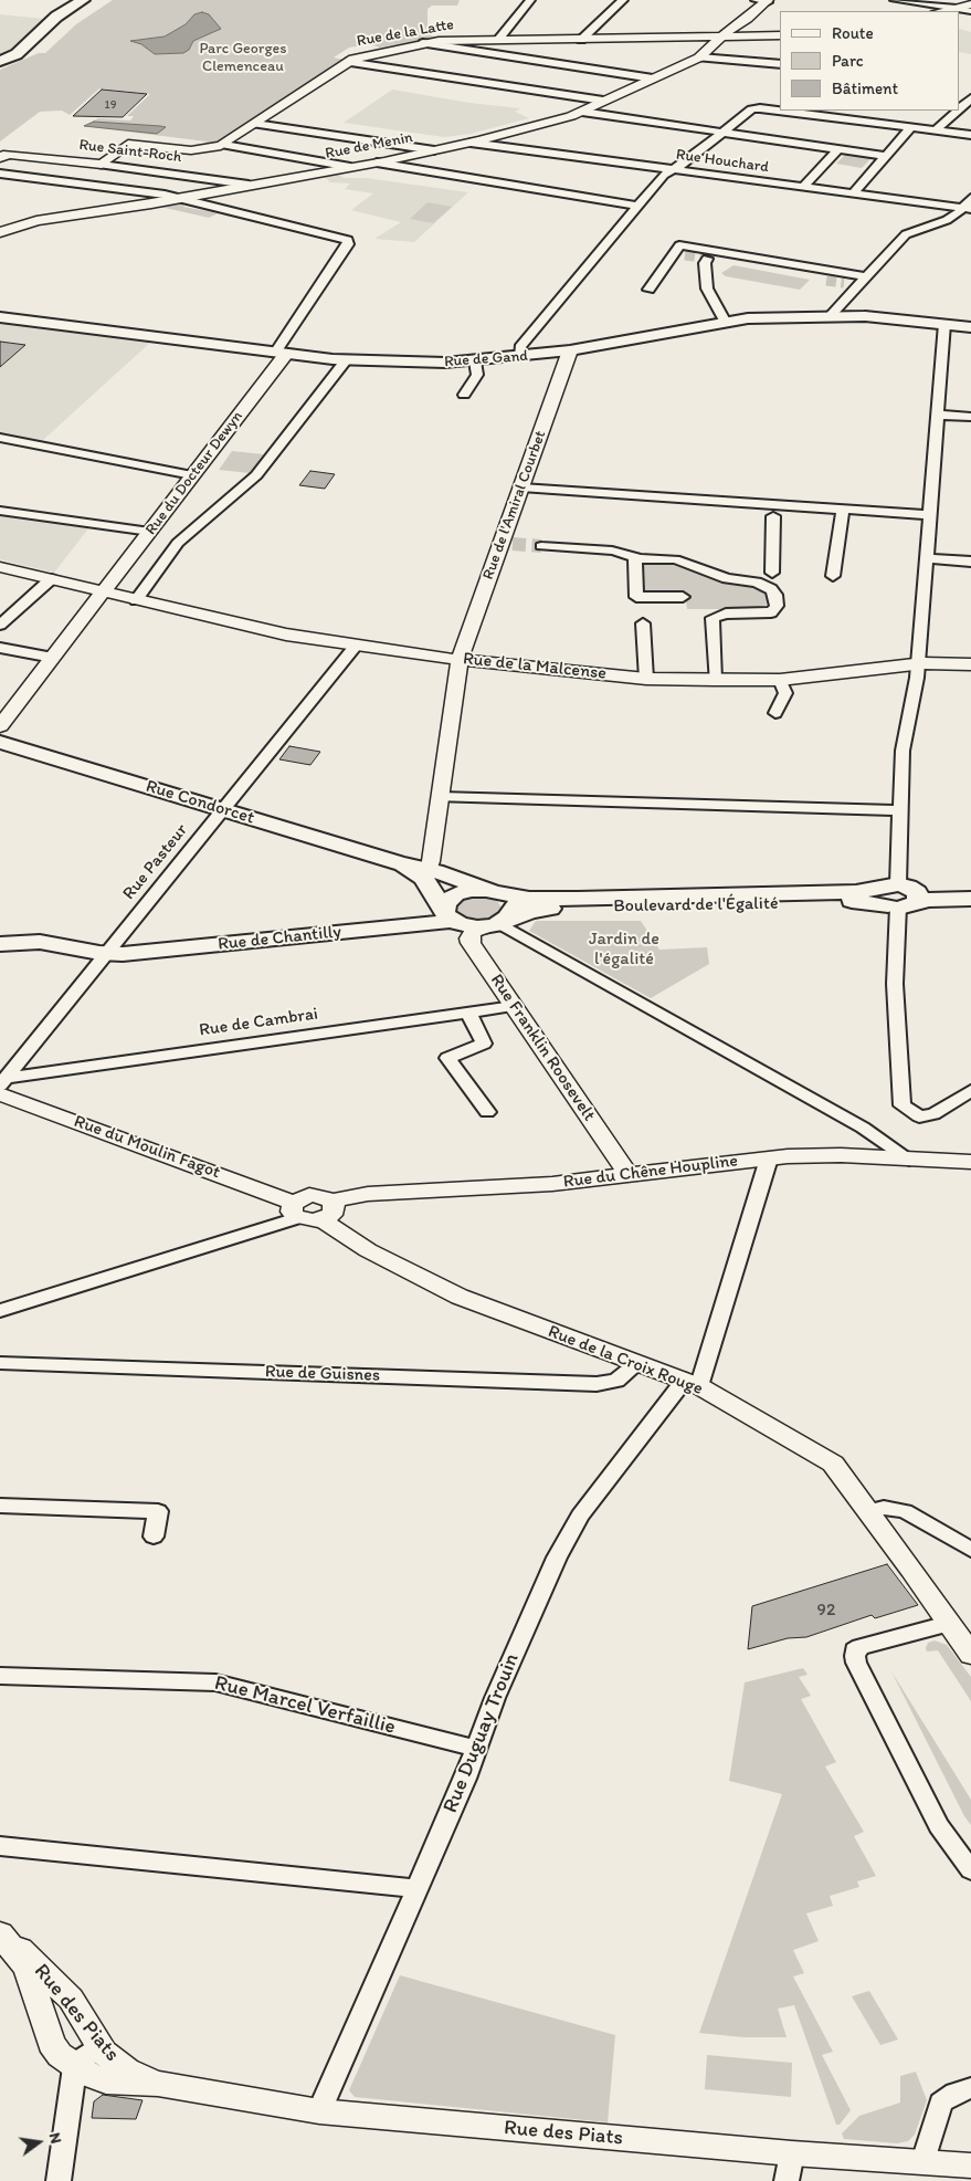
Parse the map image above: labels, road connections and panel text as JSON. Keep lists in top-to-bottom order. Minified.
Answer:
{"streets":{"main road":["Rue de Gand","Rue Condorcet","Boulevard de l'Égalité","Rue de Chantilly"],"street":["Rue de la Latte","Rue de Menin","Rue Saint-Roch","Rue Houchard","Rue du Docteur Dewyn","Rue de l'Amiral Courbet","Rue de la Malcense","Rue Pasteur","Rue de Cambrai","Rue Franklin Roosevelt","Rue du Moulin Fagot","Rue du Chêne Houpline","Rue de la Croix Rouge","Rue de Guisnes","Rue Marcel Verfaillie","Rue Duguay Trouin","Rue des Piats"]},"crossings":[["Rue de la Latte","Rue de Menin"],["Rue de la Latte","Rue Saint-Roch"],["Rue de Menin","Rue Saint-Roch"],["Rue de Menin","Rue Houchard"],["Rue de Gand","Rue du Docteur Dewyn"],["Rue de Gand","Rue de l'Amiral Courbet"],["Rue du Docteur Dewyn","Rue de la Malcense"],["Rue de l'Amiral Courbet","Rue de la Malcense"],["Rue de la Malcense","Rue Pasteur"],["Rue Condorcet","Rue Pasteur"],["Rue Condorcet","Boulevard de l'Égalité"],["Rue Condorcet","Rue de Chantilly"],["Rue Pasteur","Rue de Chantilly"],["Rue Pasteur","Rue de Cambrai"],["Rue Pasteur","Rue du Moulin Fagot"],["Boulevard de l'Égalité","Rue de Chantilly"],["Boulevard de l'Égalité","Rue Franklin Roosevelt"],["Rue de Chantilly","Rue Franklin Roosevelt"],["Rue de Cambrai","Rue Franklin Roosevelt"],["Rue de Cambrai","Rue du Moulin Fagot"],["Rue Franklin Roosevelt","Rue du Chêne Houpline"],["Rue du Moulin Fagot","Rue du Chêne Houpline"],["Rue du Moulin Fagot","Rue de la Croix Rouge"],["Rue du Chêne Houpline","Rue de la Croix Rouge"],["Rue de la Croix Rouge","Rue de Guisnes"],["Rue de la Croix Rouge","Rue Duguay Trouin"],["Rue Marcel Verfaillie","Rue Duguay Trouin"],["Rue Duguay Trouin","Rue des Piats"]],"parks":["Parc Georges Clemenceau","Jardin de l'égalité"],"house_numbers":["19","92"],"legend":["Route","Parc","Bâtiment"],"north":"right"}
